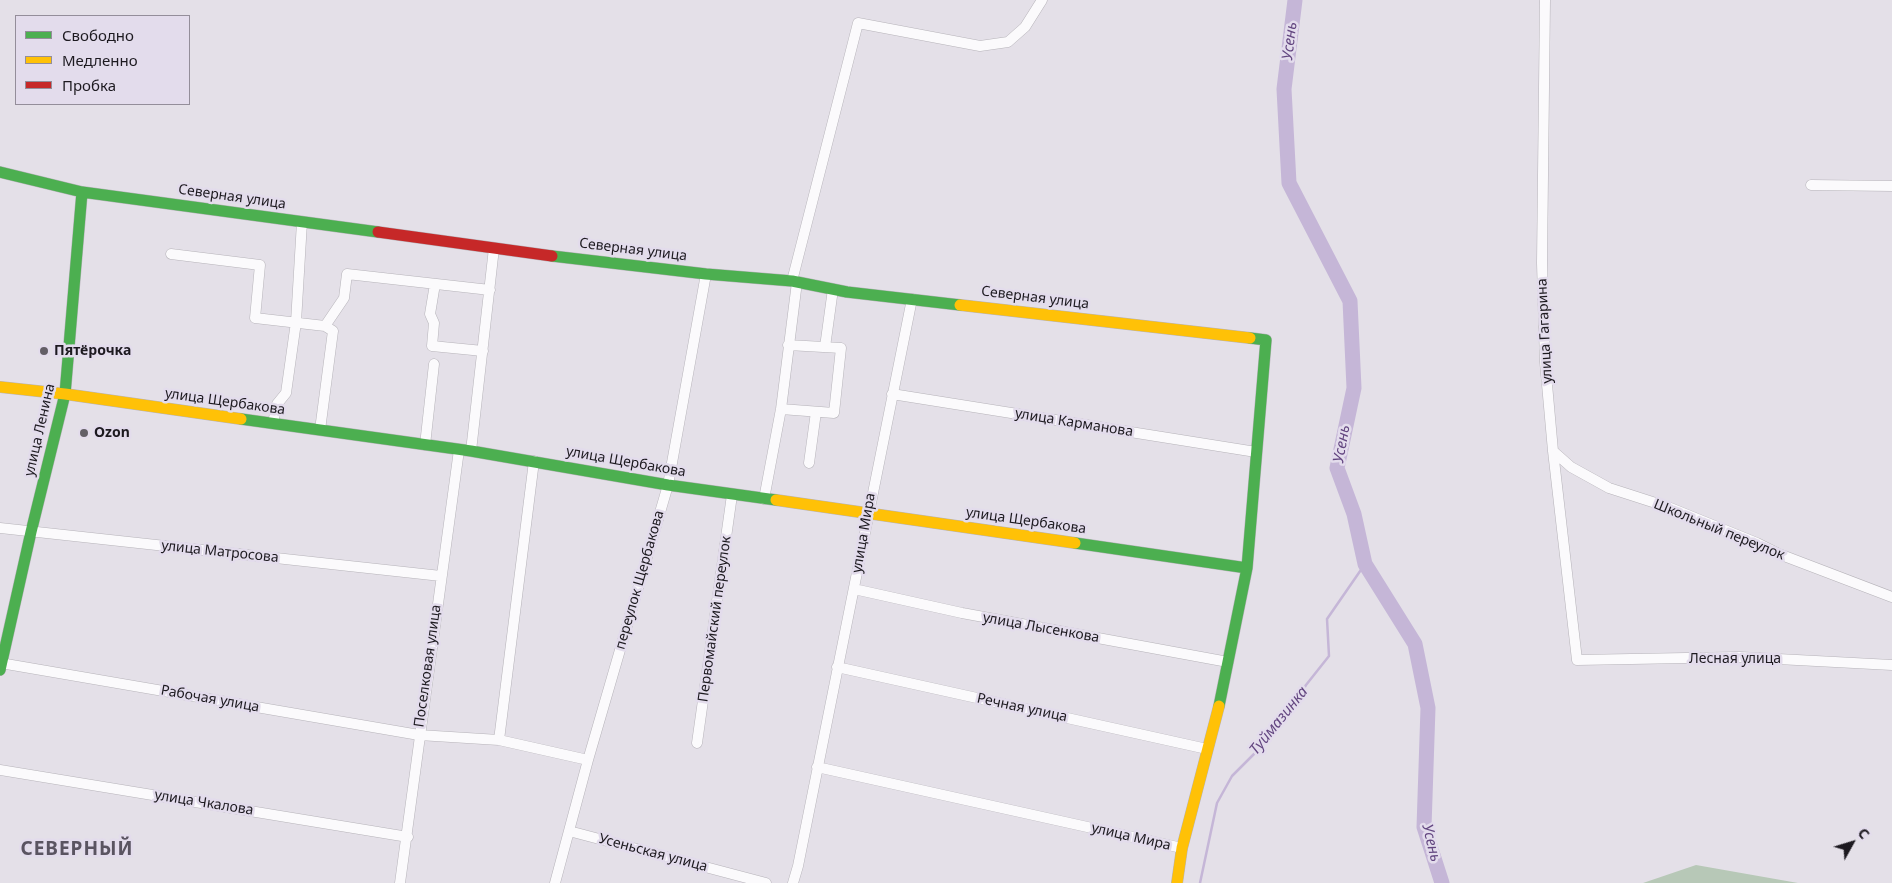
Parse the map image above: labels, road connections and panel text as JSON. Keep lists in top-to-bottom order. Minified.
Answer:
{"streets":{"street":["Северная улица","улица Гагарина","улица Щербакова","улица Карманова","улица Ленина","Школьный переулок","улица Мира","улица Матросова","переулок Щербакова","Первомайский переулок","улица Лысенкова","Лесная улица","Поселковая улица","Рабочая улица","Речная улица","улица Чкалова","Усеньская улица"]},"crossings":[["Северная улица","улица Карманова"],["Северная улица","улица Ленина"],["Северная улица","улица Мира"],["Северная улица","переулок Щербакова"],["улица Гагарина","Школьный переулок"],["улица Гагарина","Лесная улица"],["улица Щербакова","улица Ленина"],["улица Щербакова","улица Мира"],["улица Щербакова","переулок Щербакова"],["улица Щербакова","Первомайский переулок"],["улица Щербакова","Поселковая улица"],["улица Карманова","улица Мира"],["улица Ленина","улица Матросова"],["улица Ленина","Рабочая улица"],["улица Мира","улица Лысенкова"],["улица Мира","Речная улица"],["улица Матросова","Поселковая улица"],["переулок Щербакова","Рабочая улица"],["переулок Щербакова","Усеньская улица"],["Поселковая улица","Рабочая улица"],["Поселковая улица","улица Чкалова"]],"districts":["СЕВЕРНЫЙ"],"water":["Усень","Туймазинка"],"places":["Пятёрочка","Ozon"],"legend":["Свободно","Медленно","Пробка"],"north":"top right"}
